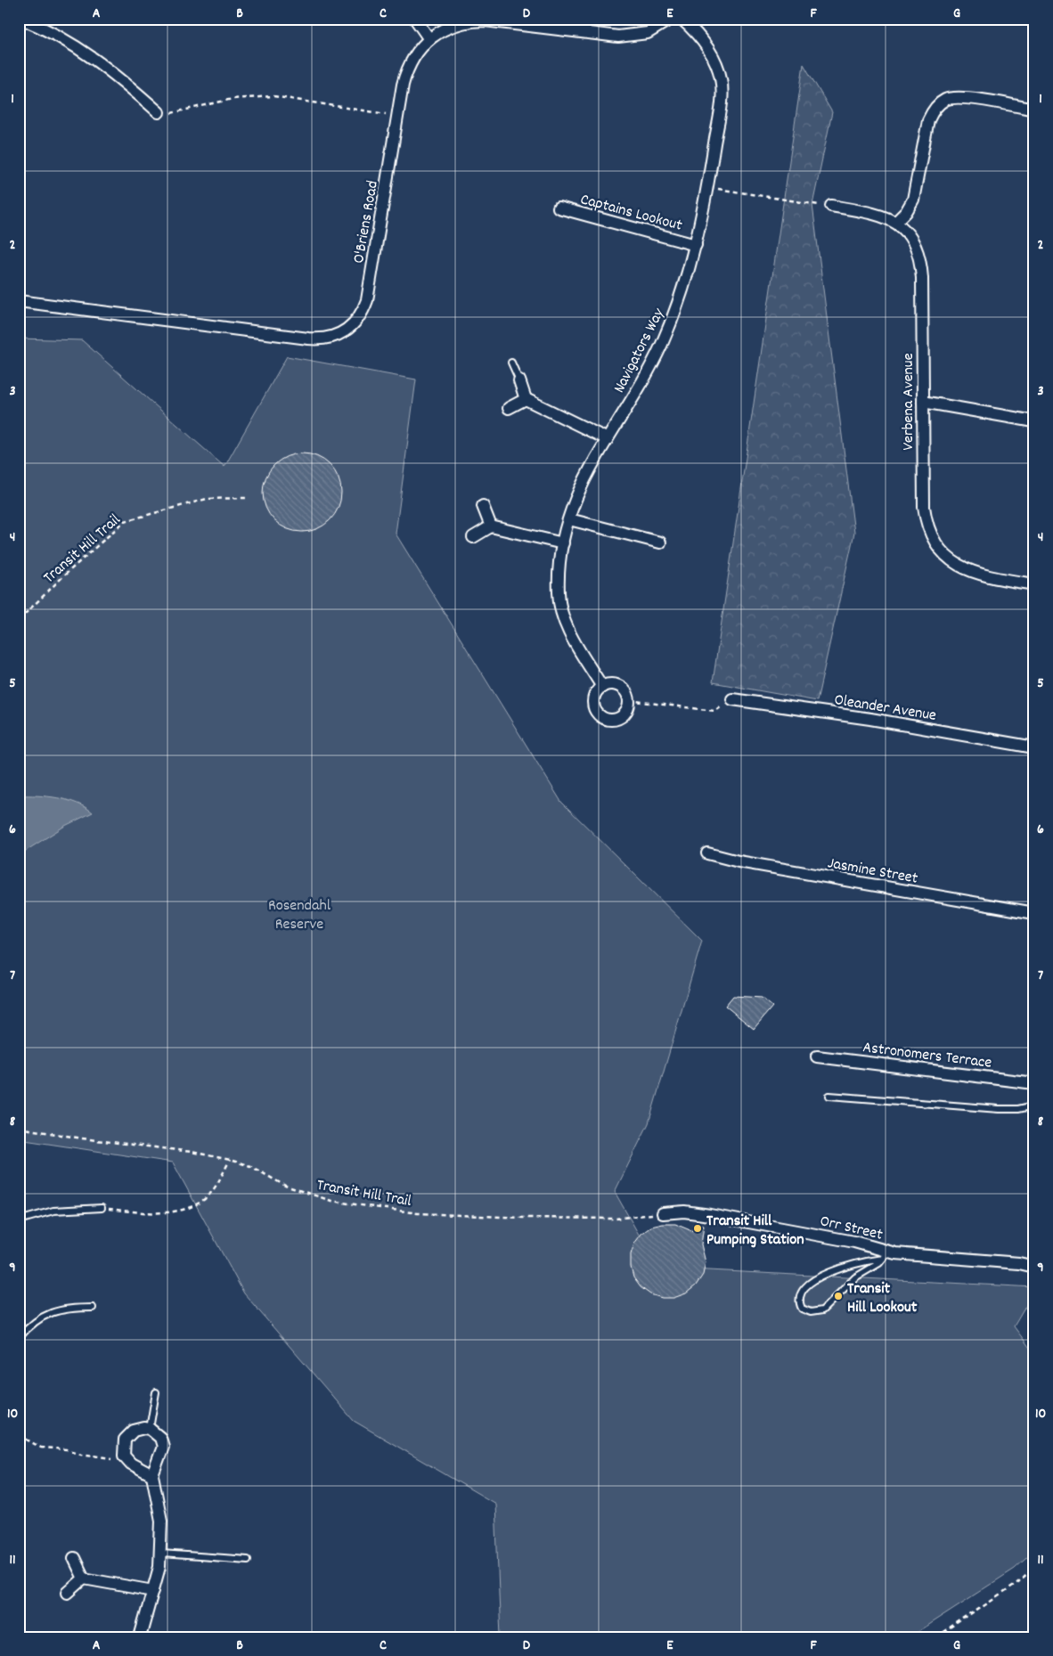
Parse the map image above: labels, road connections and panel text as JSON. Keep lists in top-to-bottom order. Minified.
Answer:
{"streets":{"street":["Captains Lookout","O'Briens Road","Navigators Way","Verbena Avenue","Oleander Avenue","Jasmine Street","Astronomers Terrace","Orr Street"],"path":["Transit Hill Trail"]},"crossings":[["Captains Lookout","Navigators Way"],["Transit Hill Trail","Orr Street"]],"parks":["Rosendahl Reserve"],"places":["Transit Hill Pumping Station","Transit Hill Lookout"],"grid":{"columns":["A","B","C","D","E","F","G"],"rows":["1","2","3","4","5","6","7","8","9","10","11"]}}
